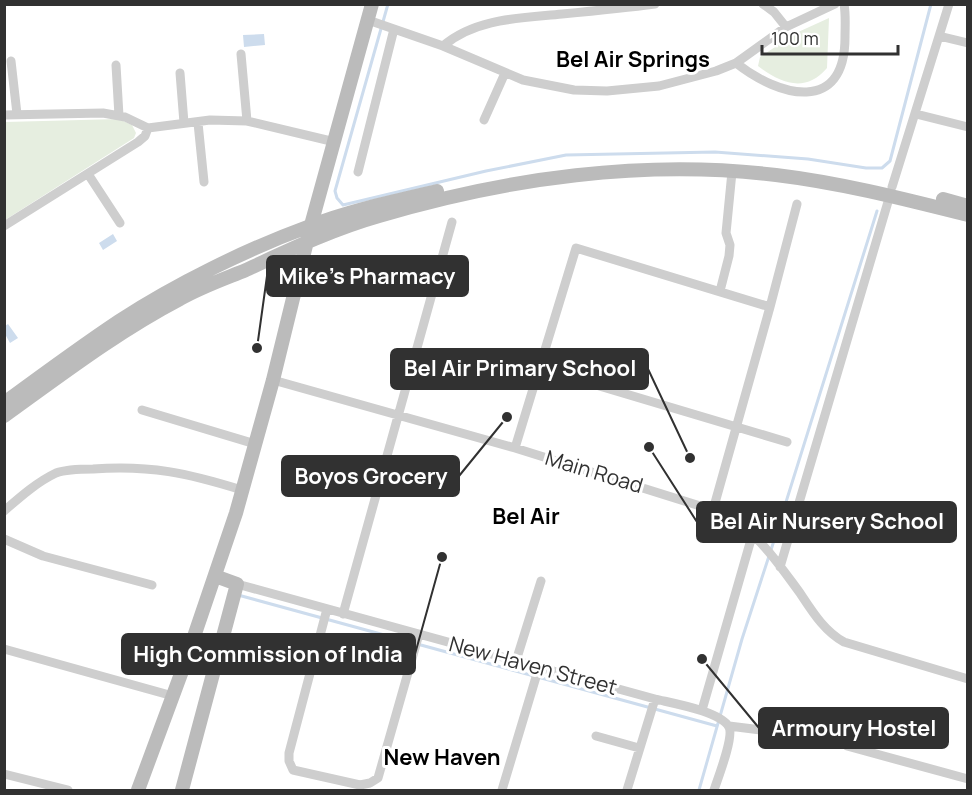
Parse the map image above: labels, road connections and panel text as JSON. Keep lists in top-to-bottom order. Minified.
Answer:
{"streets":{"street":["Main Road","New Haven Street"]},"districts":["Bel Air Springs","Bel Air","New Haven"],"places":["Mike's Pharmacy","Boyos Grocery","Bel Air Nursery School","Bel Air Primary School","High Commission of India","Armoury Hostel"],"scale_bar":"100 m"}
